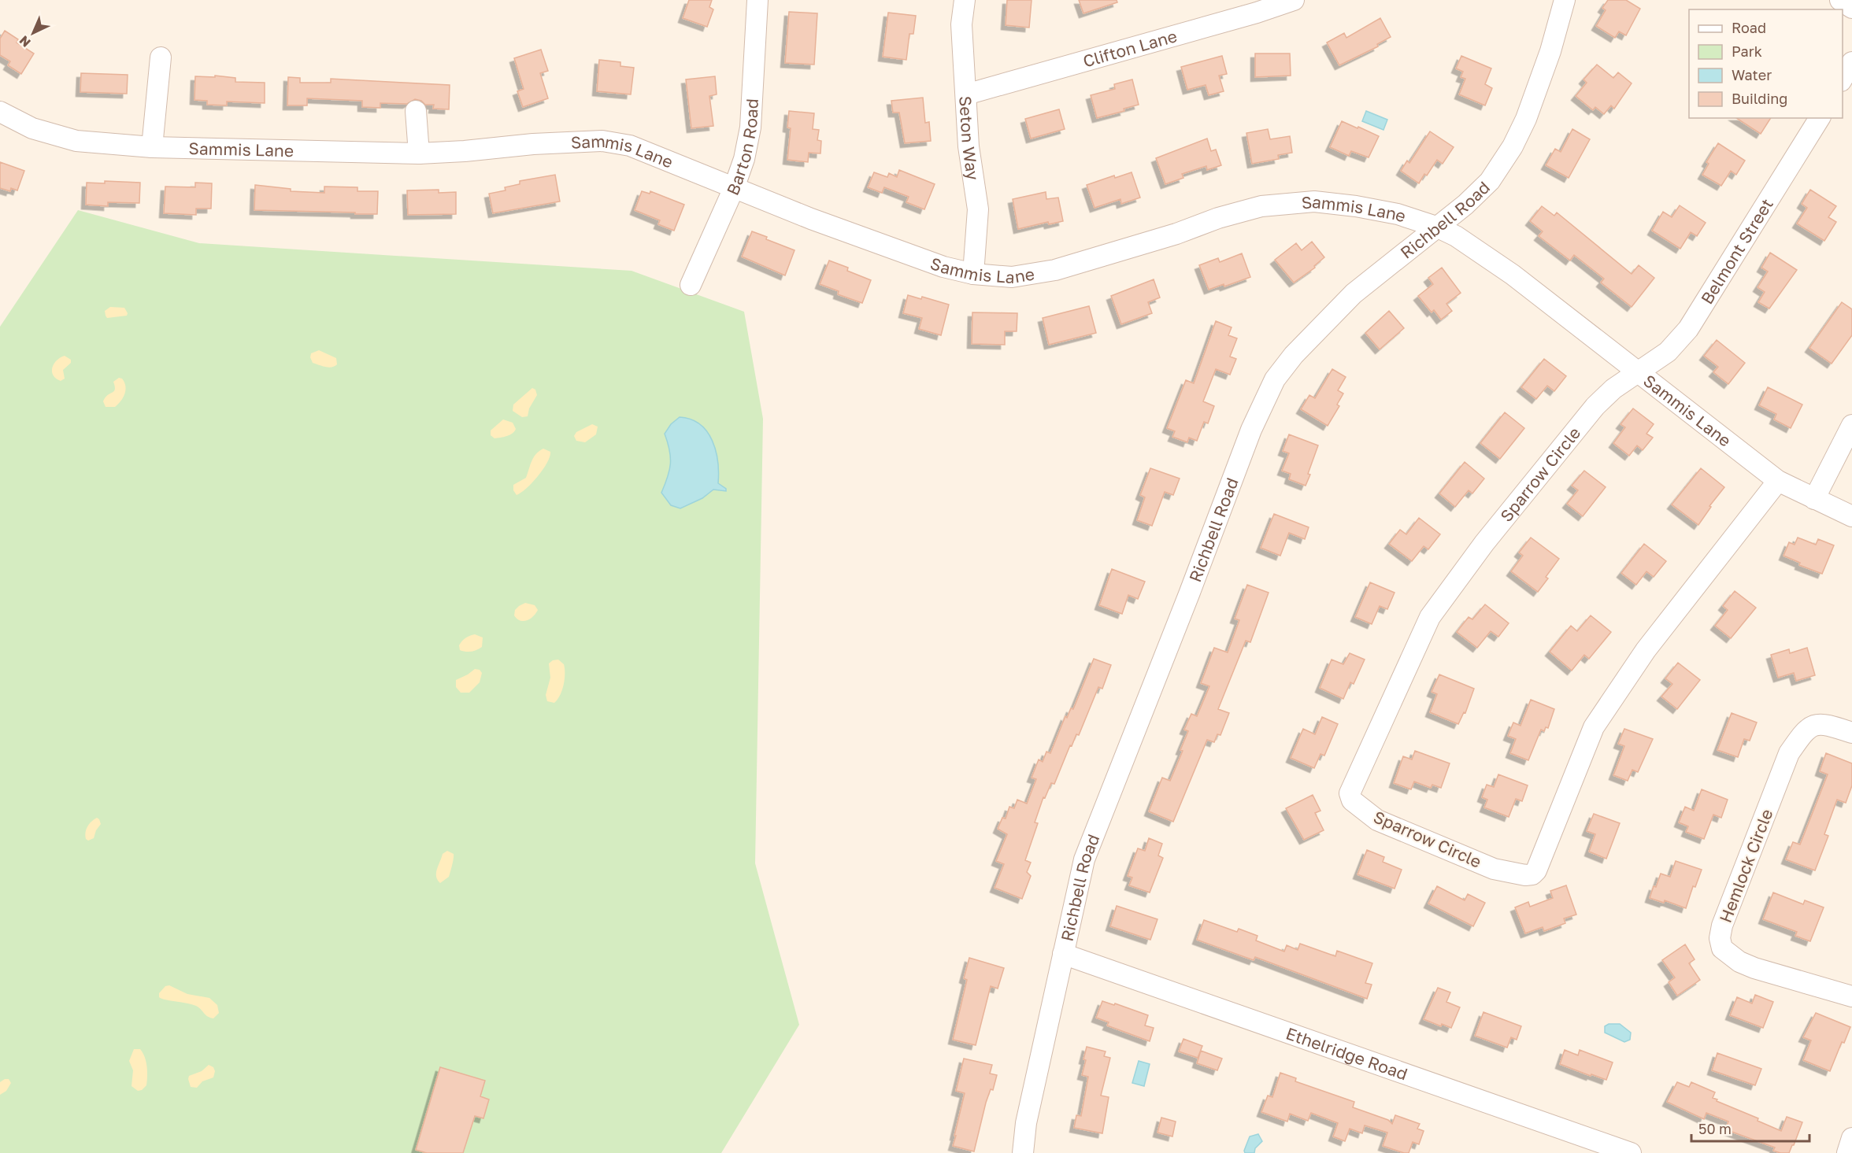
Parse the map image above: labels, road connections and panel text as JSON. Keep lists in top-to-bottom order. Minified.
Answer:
{"streets":{"street":["Clifton Lane","Seton Way","Barton Road","Sammis Lane","Richbell Road","Belmont Street","Sparrow Circle","Hemlock Circle","Ethelridge Road"]},"crossings":[["Clifton Lane","Seton Way"],["Seton Way","Sammis Lane"],["Barton Road","Sammis Lane"],["Sammis Lane","Richbell Road"],["Sammis Lane","Belmont Street"],["Sammis Lane","Sparrow Circle"],["Richbell Road","Ethelridge Road"],["Belmont Street","Sparrow Circle"]],"legend":["Road","Park","Water","Building"],"scale_bar":"50 m","north":"bottom left"}
